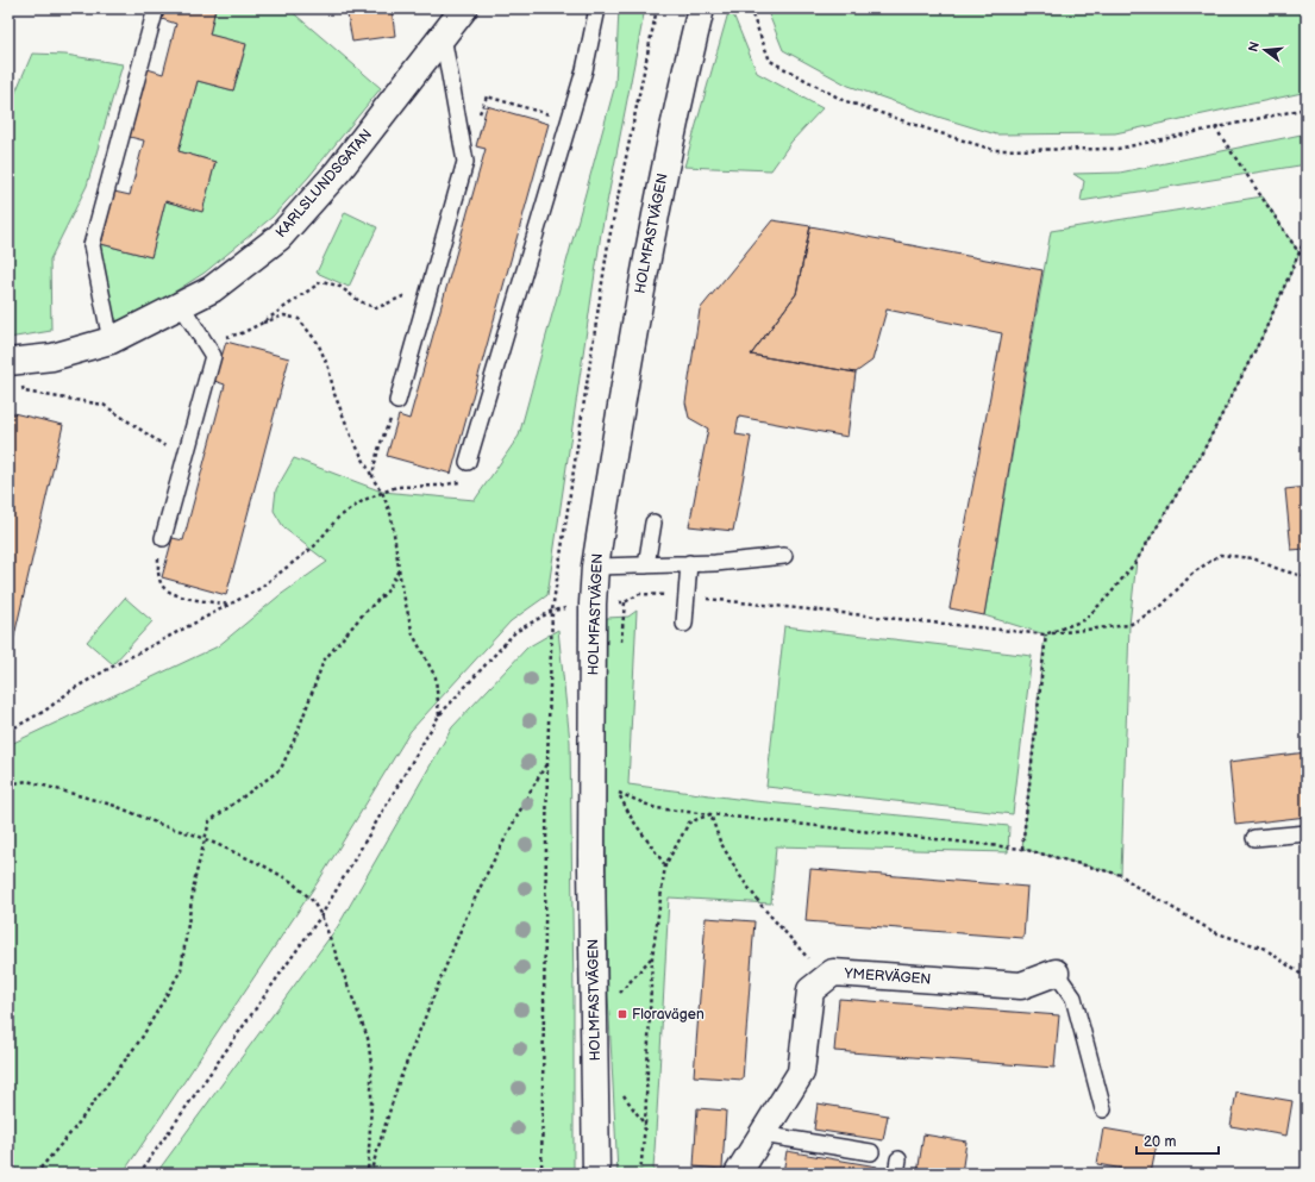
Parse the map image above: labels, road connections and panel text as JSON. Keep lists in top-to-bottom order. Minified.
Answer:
{"streets":{"street":["KARLSLUNDSGATAN","HOLMFASTVÄGEN","YMERVÄGEN"]},"places":{"transit":["Floravägen"]},"scale_bar":"20 m","north":"left"}
